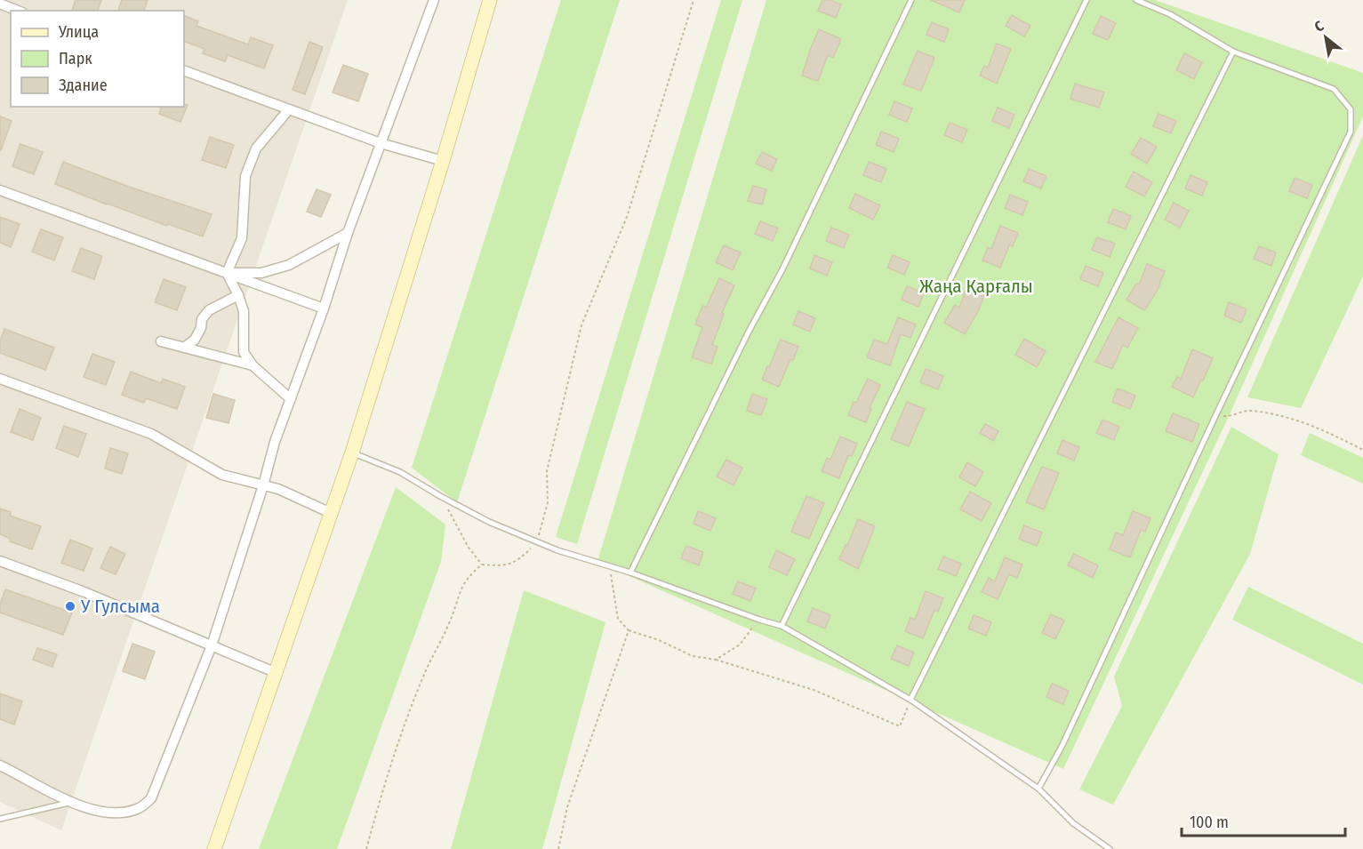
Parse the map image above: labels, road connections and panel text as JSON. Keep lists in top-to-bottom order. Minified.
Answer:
{"parks":["Жаңа Қарғалы"],"places":["У Гулсыма"],"legend":["Улица","Парк","Здание"],"scale_bar":"100 m","north":"top left"}
